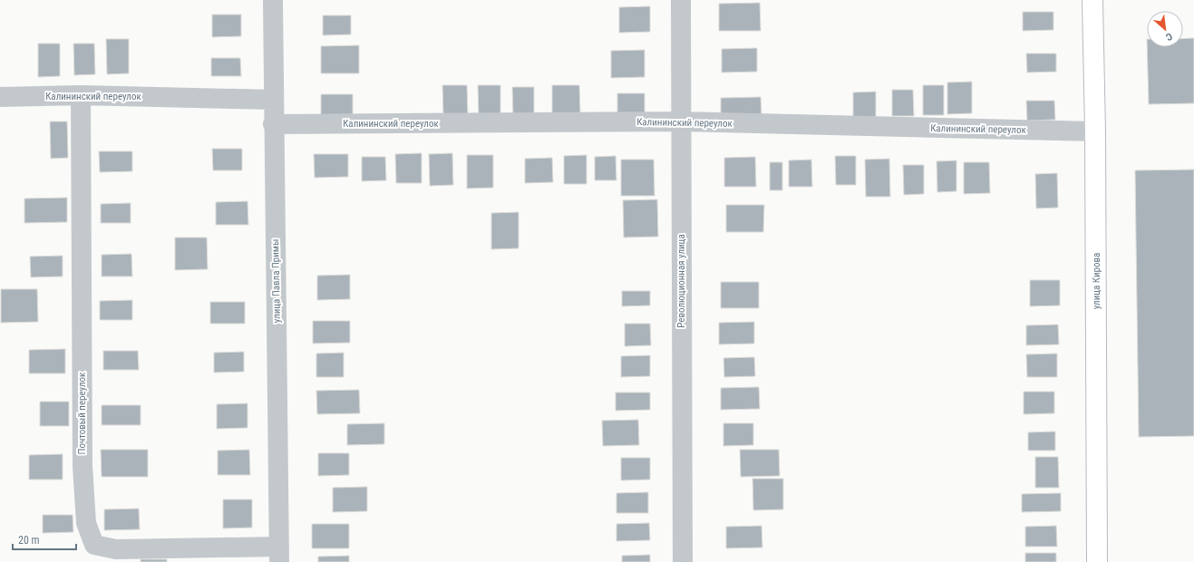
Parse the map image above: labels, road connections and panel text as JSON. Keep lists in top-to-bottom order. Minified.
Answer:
{"streets":{"main road":["улица Кирова"],"street":["Калининский переулок","улица Павла Примы","Революционная улица","Почтовый переулок"]},"crossings":[["Калининский переулок","улица Павла Примы"],["Калининский переулок","Революционная улица"],["Калининский переулок","улица Кирова"],["Калининский переулок","Почтовый переулок"],["улица Павла Примы","Почтовый переулок"]],"scale_bar":"20 m","north":"bottom right"}
